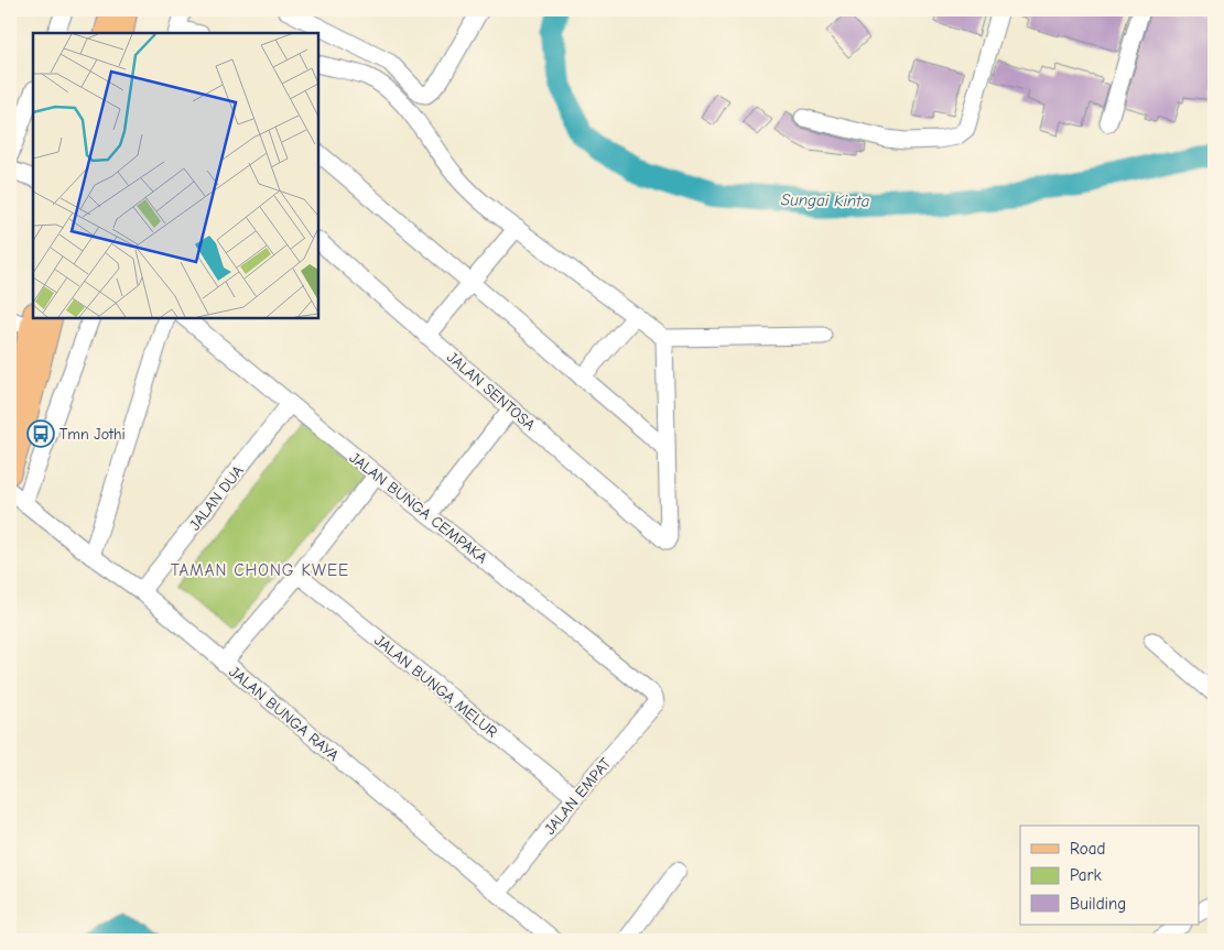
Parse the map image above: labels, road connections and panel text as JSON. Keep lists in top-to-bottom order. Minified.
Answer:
{"streets":{"street":["JALAN SENTOSA","JALAN DUA","JALAN BUNGA CEMPAKA","JALAN BUNGA MELUR","JALAN BUNGA RAYA","JALAN EMPAT"]},"crossings":[["JALAN DUA","JALAN BUNGA CEMPAKA"],["JALAN DUA","JALAN BUNGA RAYA"],["JALAN BUNGA CEMPAKA","JALAN EMPAT"],["JALAN BUNGA MELUR","JALAN EMPAT"],["JALAN BUNGA RAYA","JALAN EMPAT"]],"districts":["TAMAN CHONG KWEE"],"water":["Sungai Kinta"],"places":{"bus stop":["Tmn Jothi"]},"legend":["Road","Park","Building"]}
